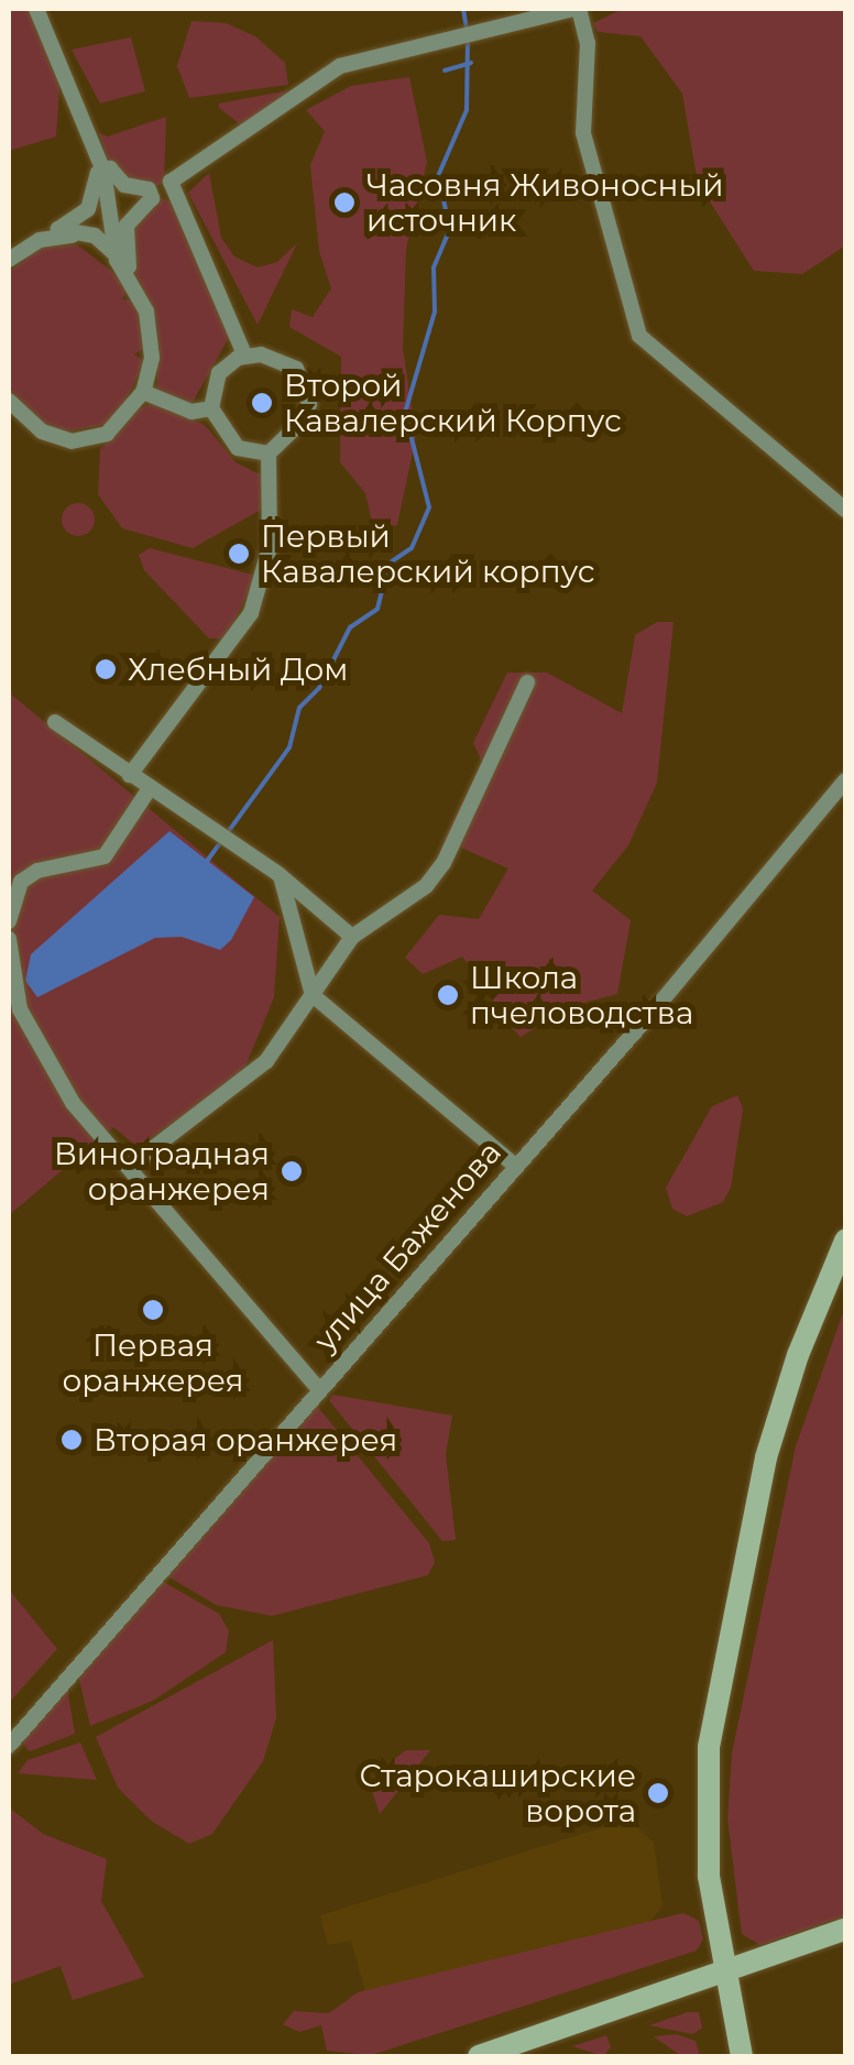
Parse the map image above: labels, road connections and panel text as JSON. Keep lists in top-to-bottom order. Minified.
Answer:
{"streets":{"street":["улица Баженова"]},"places":["Часовня Живоносный источник","Второй Кавалерский Корпус","Первый Кавалерский корпус","Хлебный Дом","Школа пчеловодства","Виноградная оранжерея","Первая оранжерея","Вторая оранжерея","Старокаширские ворота"]}
